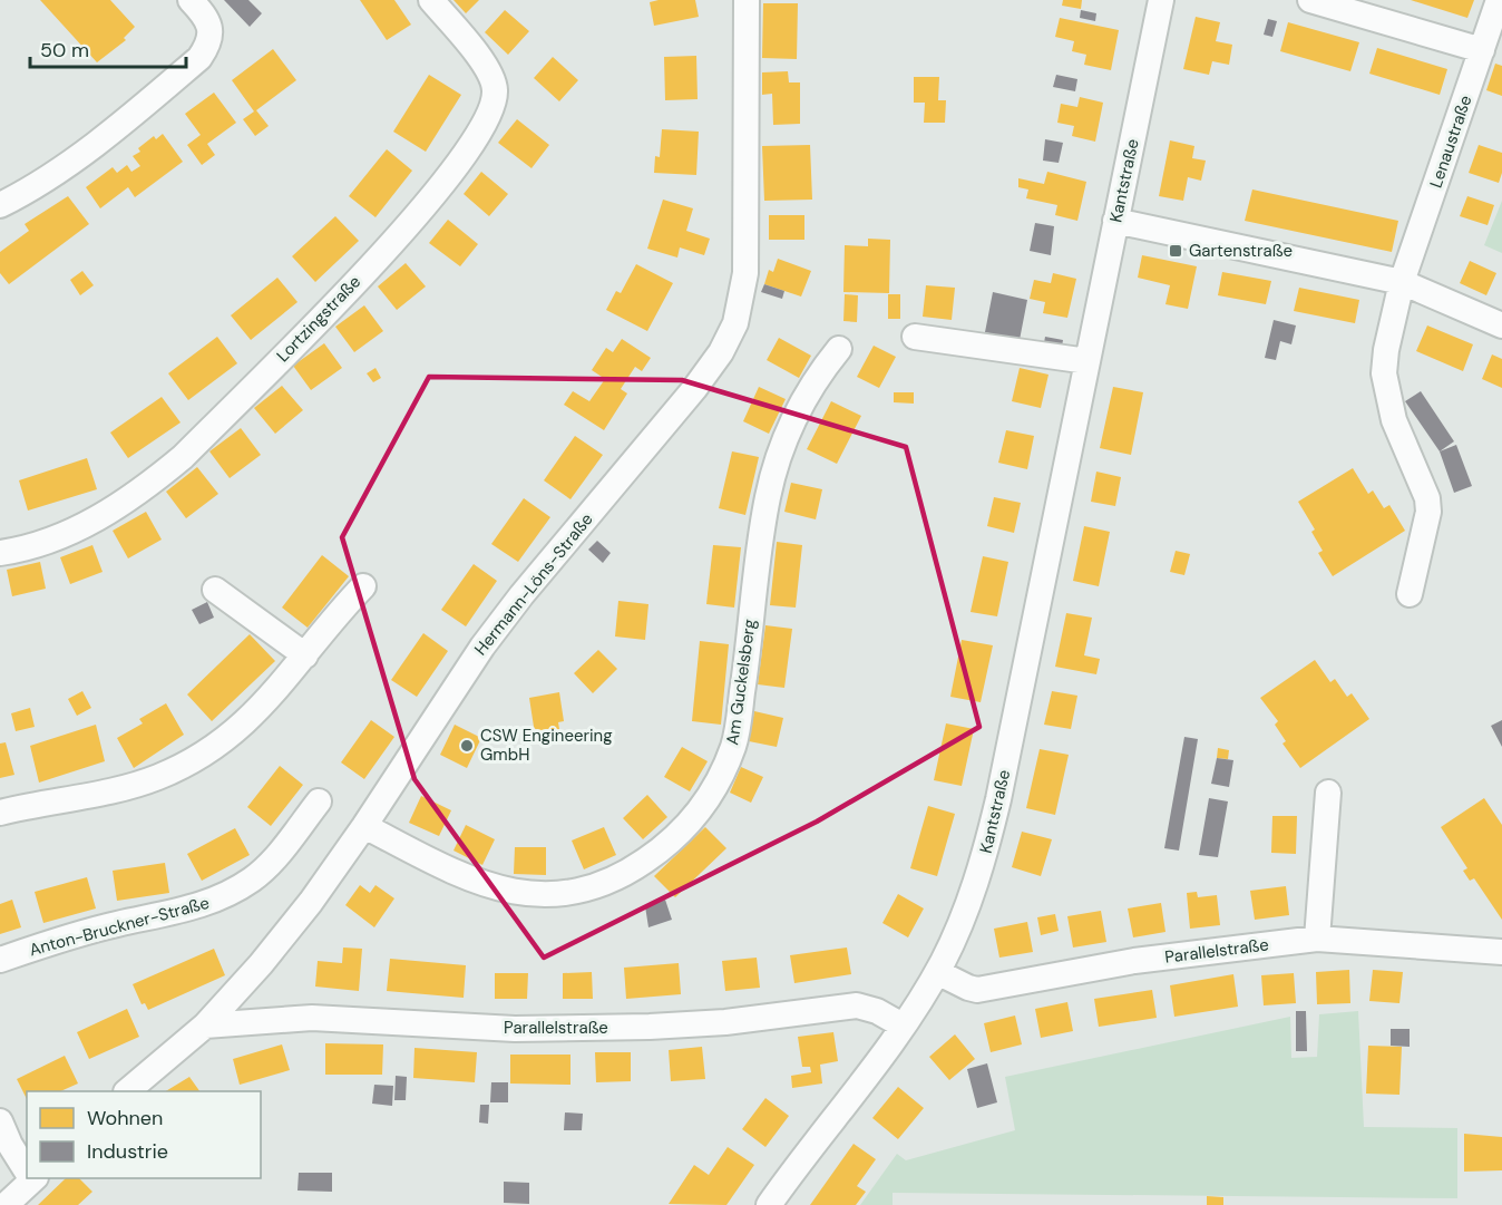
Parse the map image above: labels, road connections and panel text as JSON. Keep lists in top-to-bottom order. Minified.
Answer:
{"streets":{"street":["Lenaustraße","Kantstraße","Lortzingstraße","Hermann-Löns-Straße","Am Guckelsberg","Anton-Bruckner-Straße","Parallelstraße"]},"crossings":[["Kantstraße","Parallelstraße"],["Hermann-Löns-Straße","Am Guckelsberg"],["Hermann-Löns-Straße","Parallelstraße"]],"places":{"transit":["Gartenstraße"],"other":["CSW Engineering GmbH"]},"legend":["Wohnen","Industrie"],"scale_bar":"50 m"}
